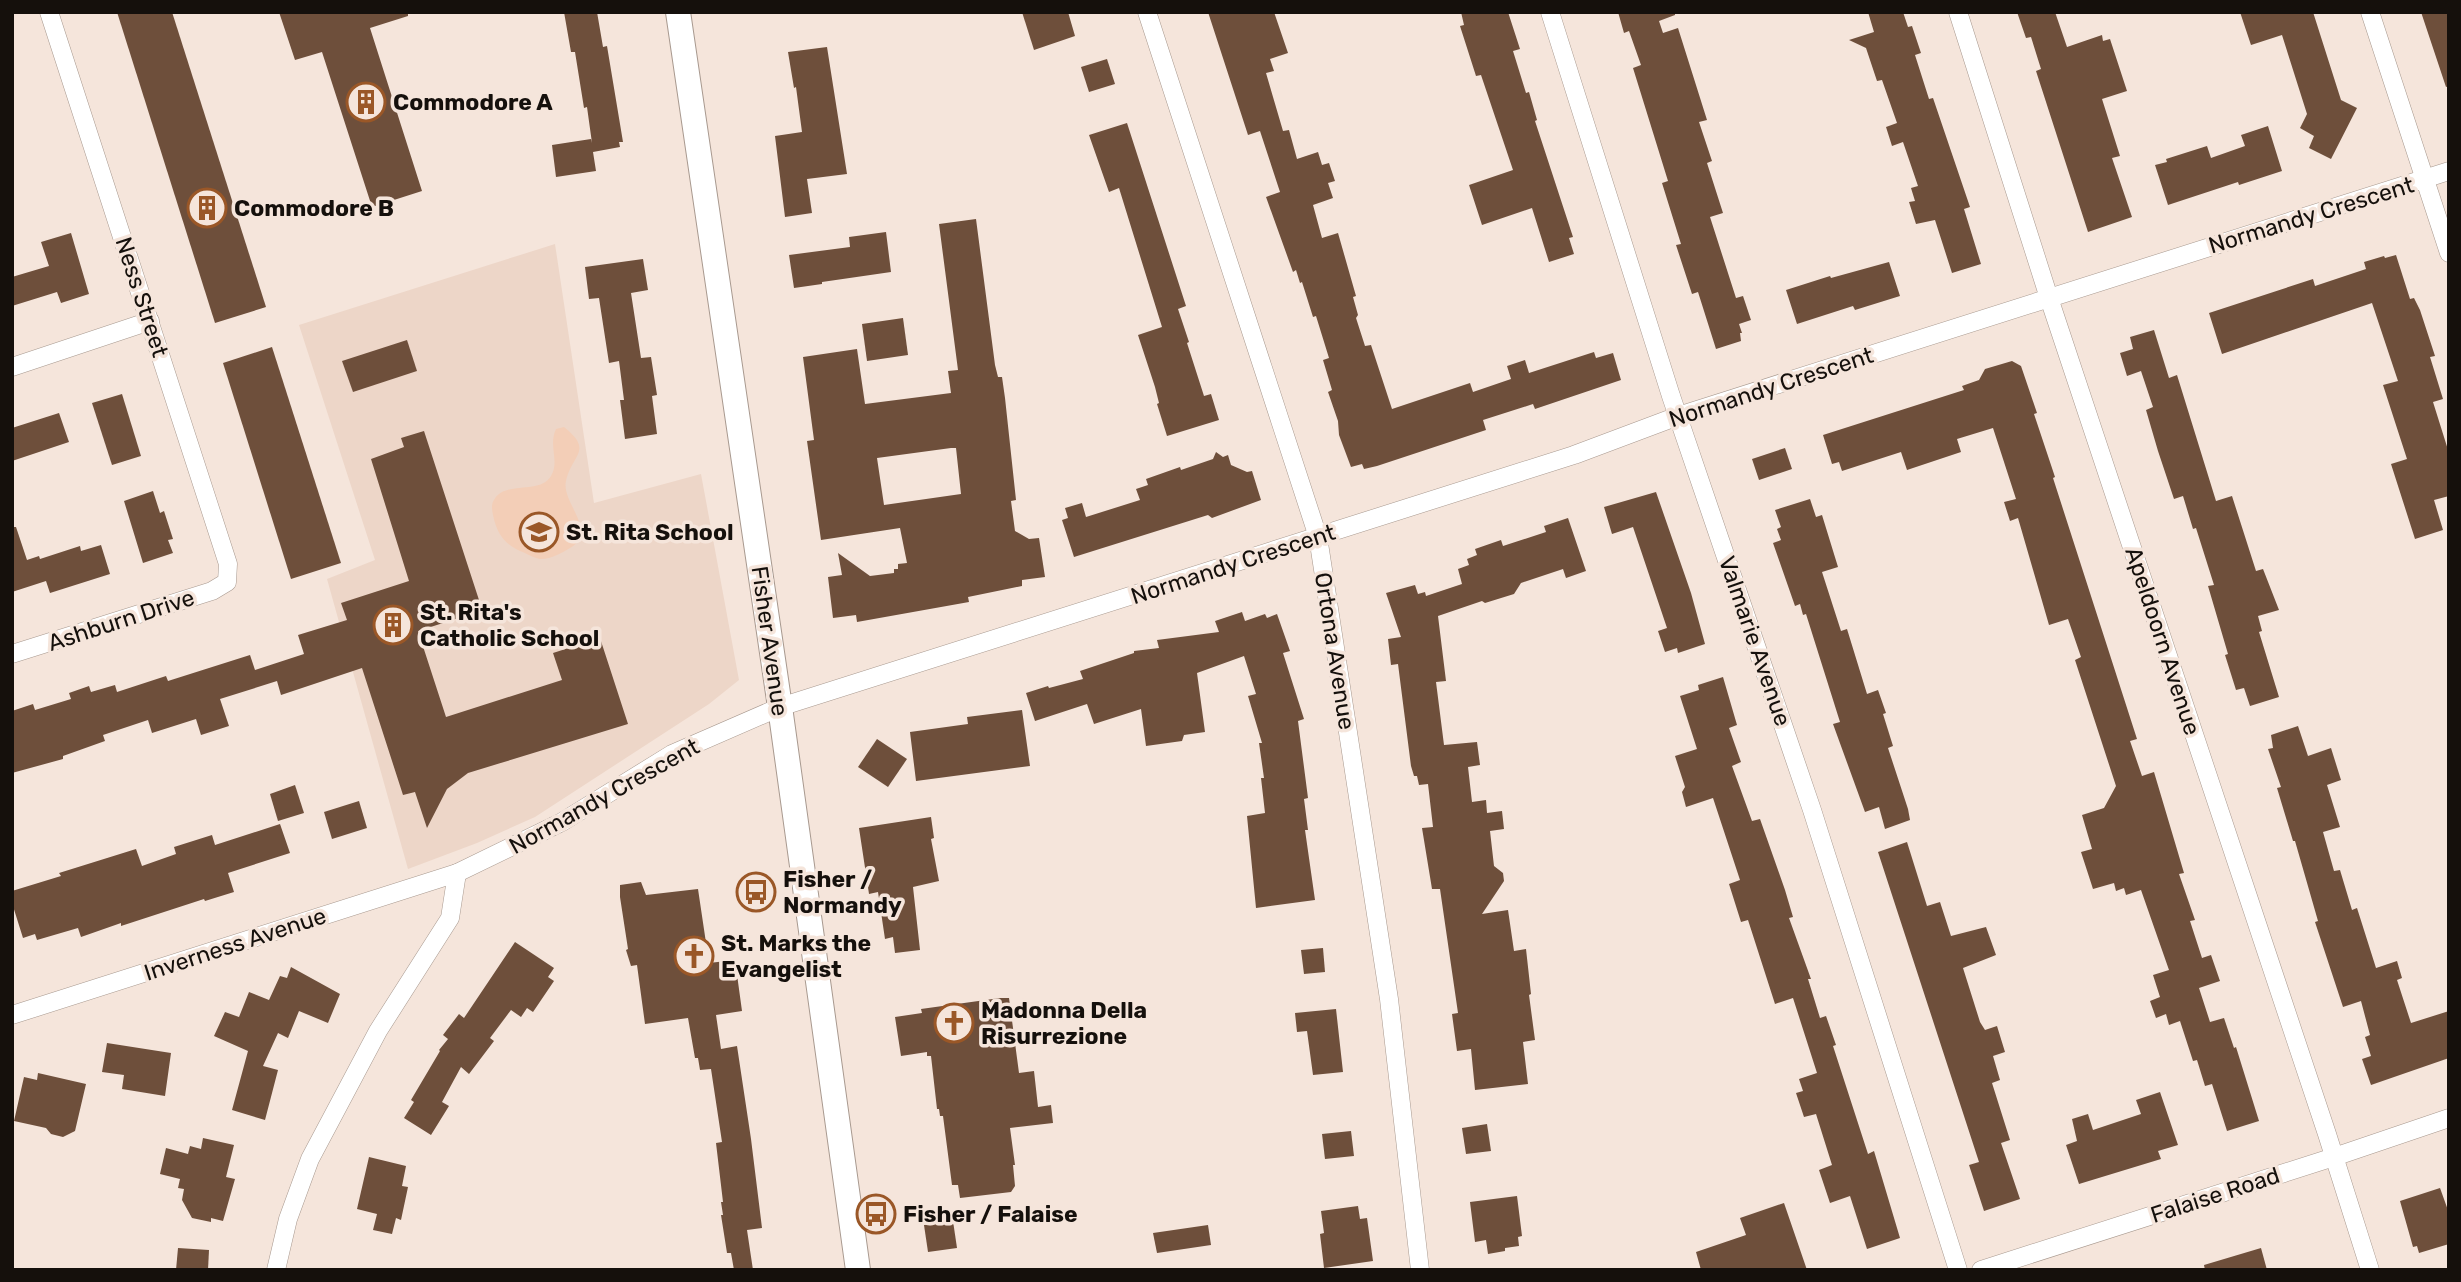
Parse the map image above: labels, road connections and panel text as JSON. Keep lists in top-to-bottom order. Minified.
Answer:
{"streets":{"main road":["Fisher Avenue"],"street":["Normandy Crescent","Ness Street","Ashburn Drive","Valmarie Avenue","Apeldoorn Avenue","Ortona Avenue","Inverness Avenue","Falaise Road"]},"crossings":[["Normandy Crescent","Fisher Avenue"],["Normandy Crescent","Valmarie Avenue"],["Normandy Crescent","Apeldoorn Avenue"],["Normandy Crescent","Ortona Avenue"],["Normandy Crescent","Inverness Avenue"],["Ness Street","Ashburn Drive"],["Apeldoorn Avenue","Falaise Road"]],"places":{"building":["Commodore A","Commodore B","St. Rita's Catholic School"],"school or university":["St. Rita School"],"bus stop":["Fisher / Normandy","Fisher / Falaise"],"church":["St. Marks the Evangelist","Madonna Della Risurrezione"]}}
